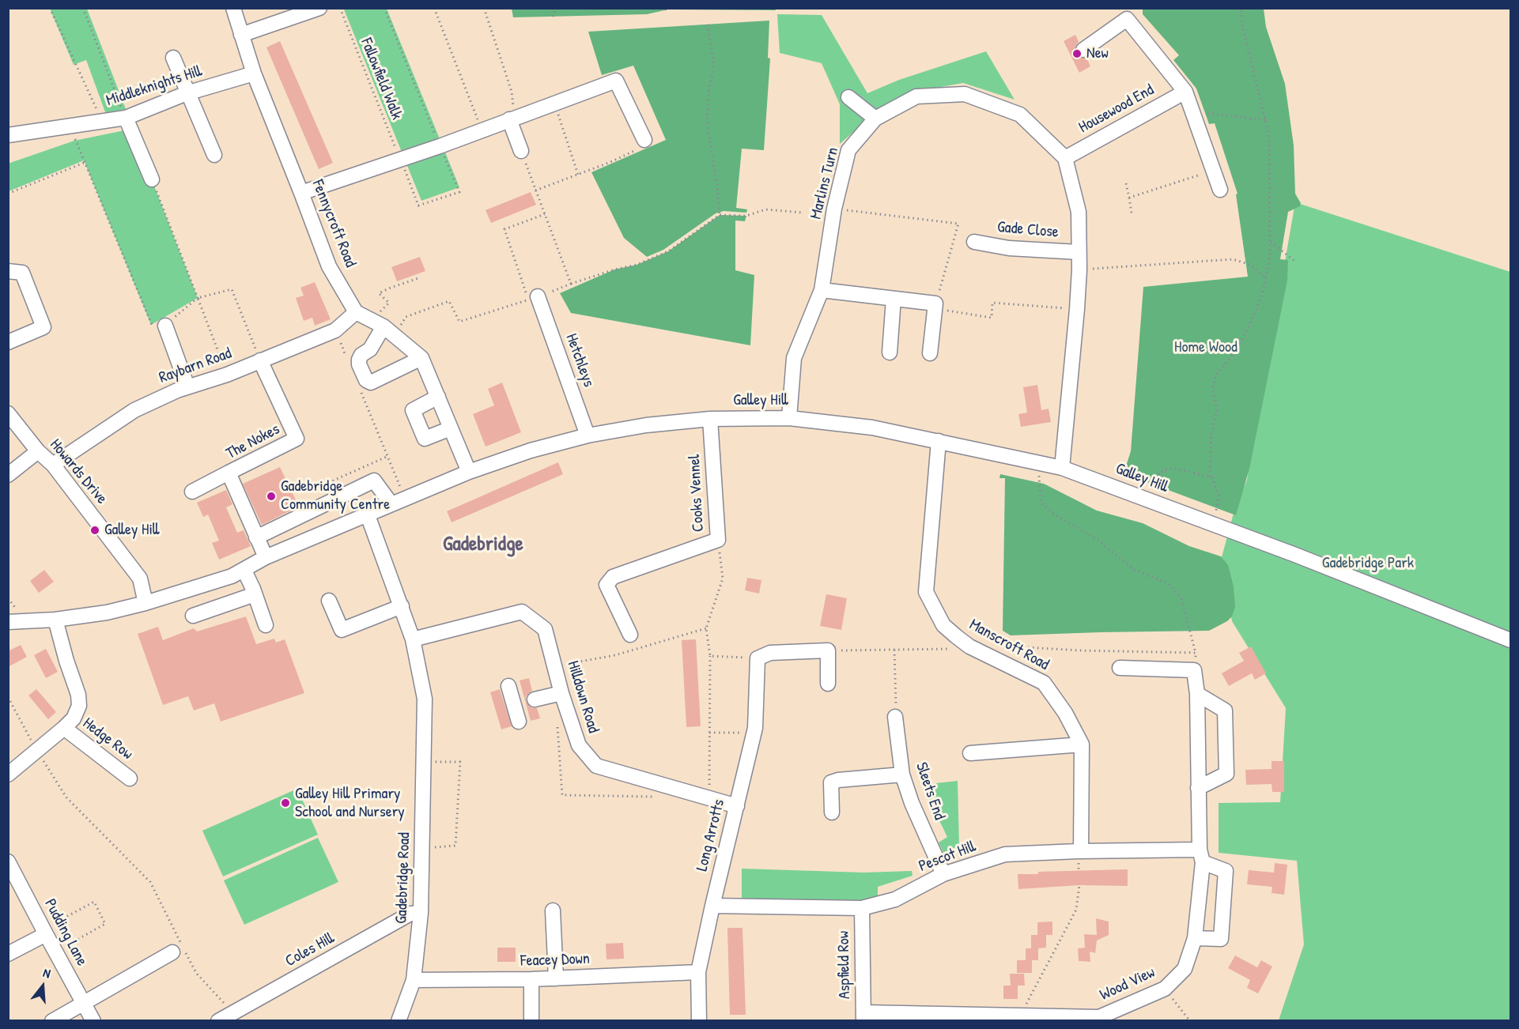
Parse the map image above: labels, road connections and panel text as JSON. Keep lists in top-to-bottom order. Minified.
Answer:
{"streets":{"street":["Middleknights Hill","Housewood End","Marlins Turn","Fennycroft Road","Gade Close","Hetchleys","Raybarn Road","Galley Hill","The Nokes","Howards Drive","Cooks Vennel","Manscroft Road","Hilldown Road","Hedge Row","Sleets End","Long Arrotts","Pescot Hill","Gadebridge Road","Pudding Lane","Coles Hill","Feacey Down","Aspfield Row","Wood View"],"path":["Fallowfield Walk"]},"crossings":[["Middleknights Hill","Fennycroft Road"],["Housewood End","Marlins Turn"],["Marlins Turn","Galley Hill"],["Fennycroft Road","Raybarn Road"],["Hetchleys","Galley Hill"],["Raybarn Road","The Nokes"],["Raybarn Road","Howards Drive"],["Galley Hill","The Nokes"],["Galley Hill","Howards Drive"],["Galley Hill","Cooks Vennel"],["Galley Hill","Manscroft Road"],["Galley Hill","Gadebridge Road"],["Manscroft Road","Pescot Hill"],["Hilldown Road","Long Arrotts"],["Hilldown Road","Gadebridge Road"],["Sleets End","Pescot Hill"],["Long Arrotts","Pescot Hill"],["Long Arrotts","Feacey Down"],["Pescot Hill","Aspfield Row"],["Pescot Hill","Wood View"],["Gadebridge Road","Coles Hill"],["Gadebridge Road","Feacey Down"],["Aspfield Row","Wood View"]],"districts":["Gadebridge"],"parks":["Home Wood","Gadebridge Park"],"places":["New","Gadebridge Community Centre","Galley Hill","Galley Hill Primary School and Nursery"],"north":"top"}
